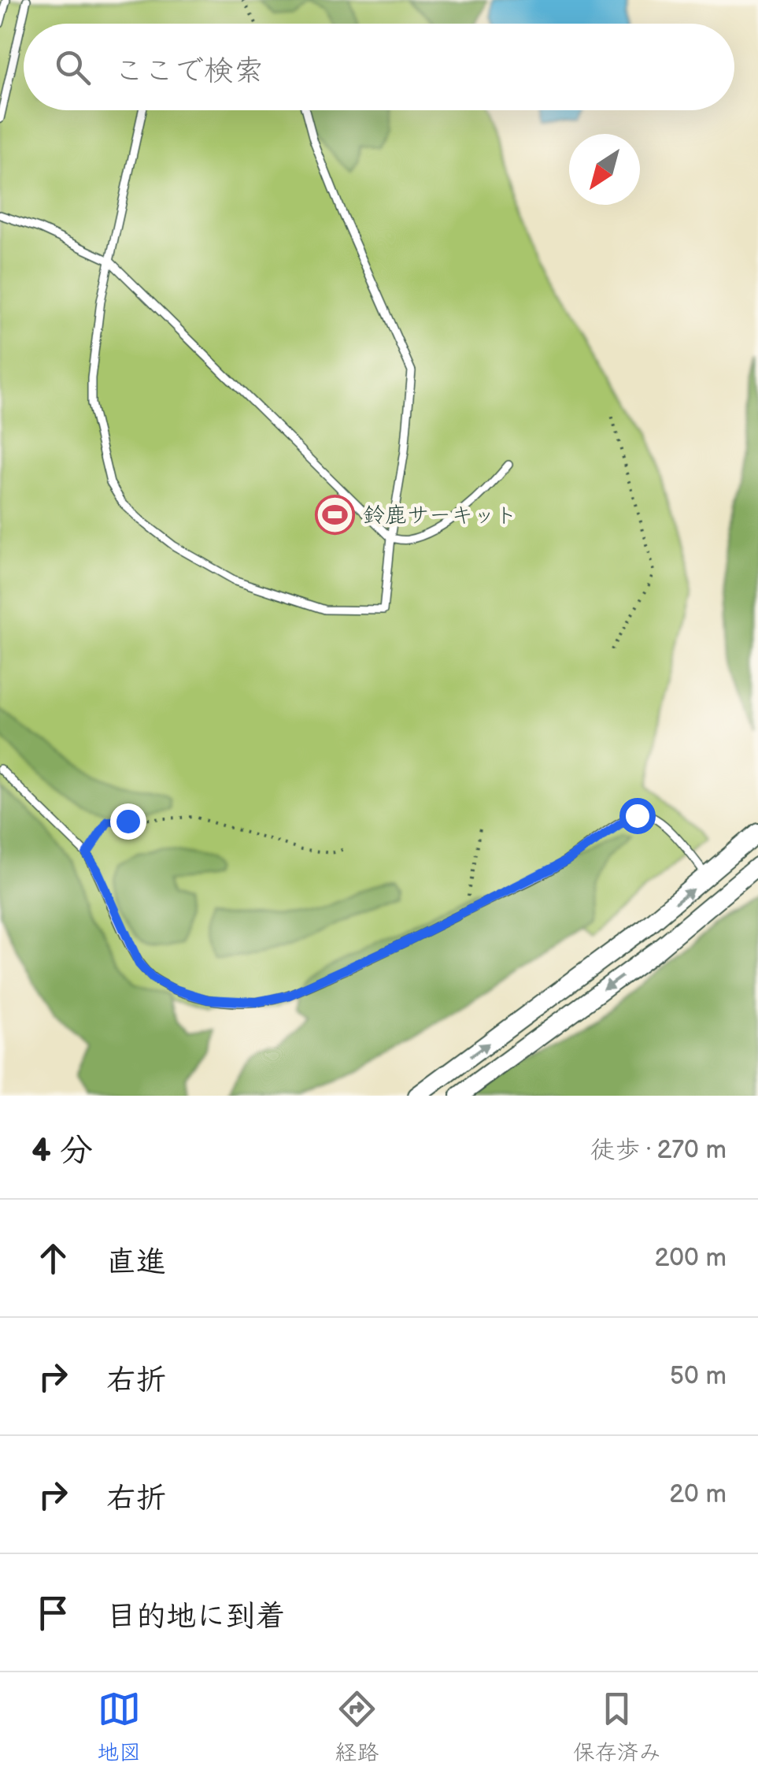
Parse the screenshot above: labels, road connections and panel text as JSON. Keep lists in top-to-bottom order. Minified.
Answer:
{"places":{"sports":["鈴鹿サーキット"]},"north":"bottom left","page":{"search":"ここで検索","heading":["4 分","徒歩 · 270 m"],"list":[["直進","200 m"],["右折","50 m"],["右折","20 m"],"目的地に到着"],"nav":["地図","経路","保存済み"]}}
